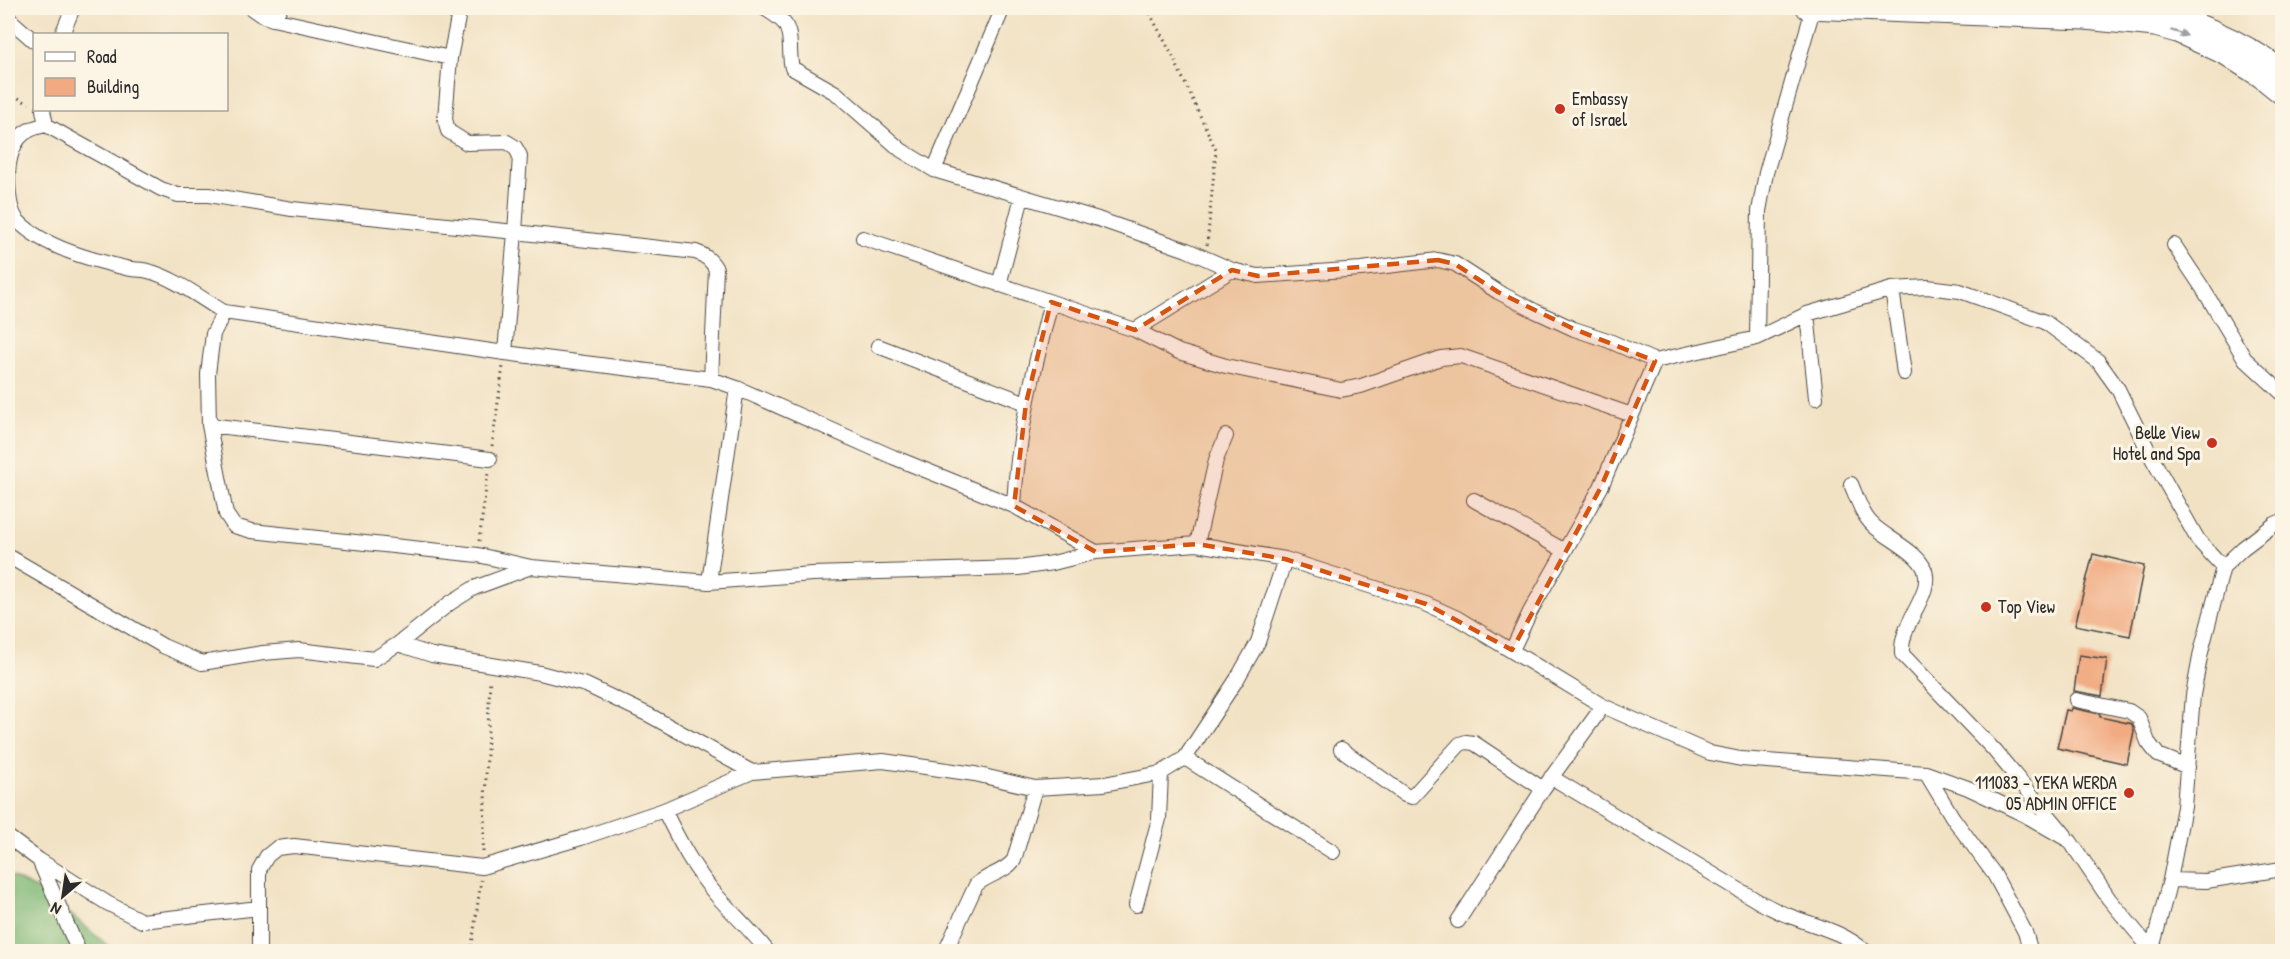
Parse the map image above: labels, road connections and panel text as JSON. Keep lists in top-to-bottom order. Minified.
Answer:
{"places":["Embassy of Israel","Belle View Hotel and Spa","Top View","111083 - YEKA WERDA 05 ADMIN OFFICE"],"legend":["Road","Building"],"north":"bottom left"}
